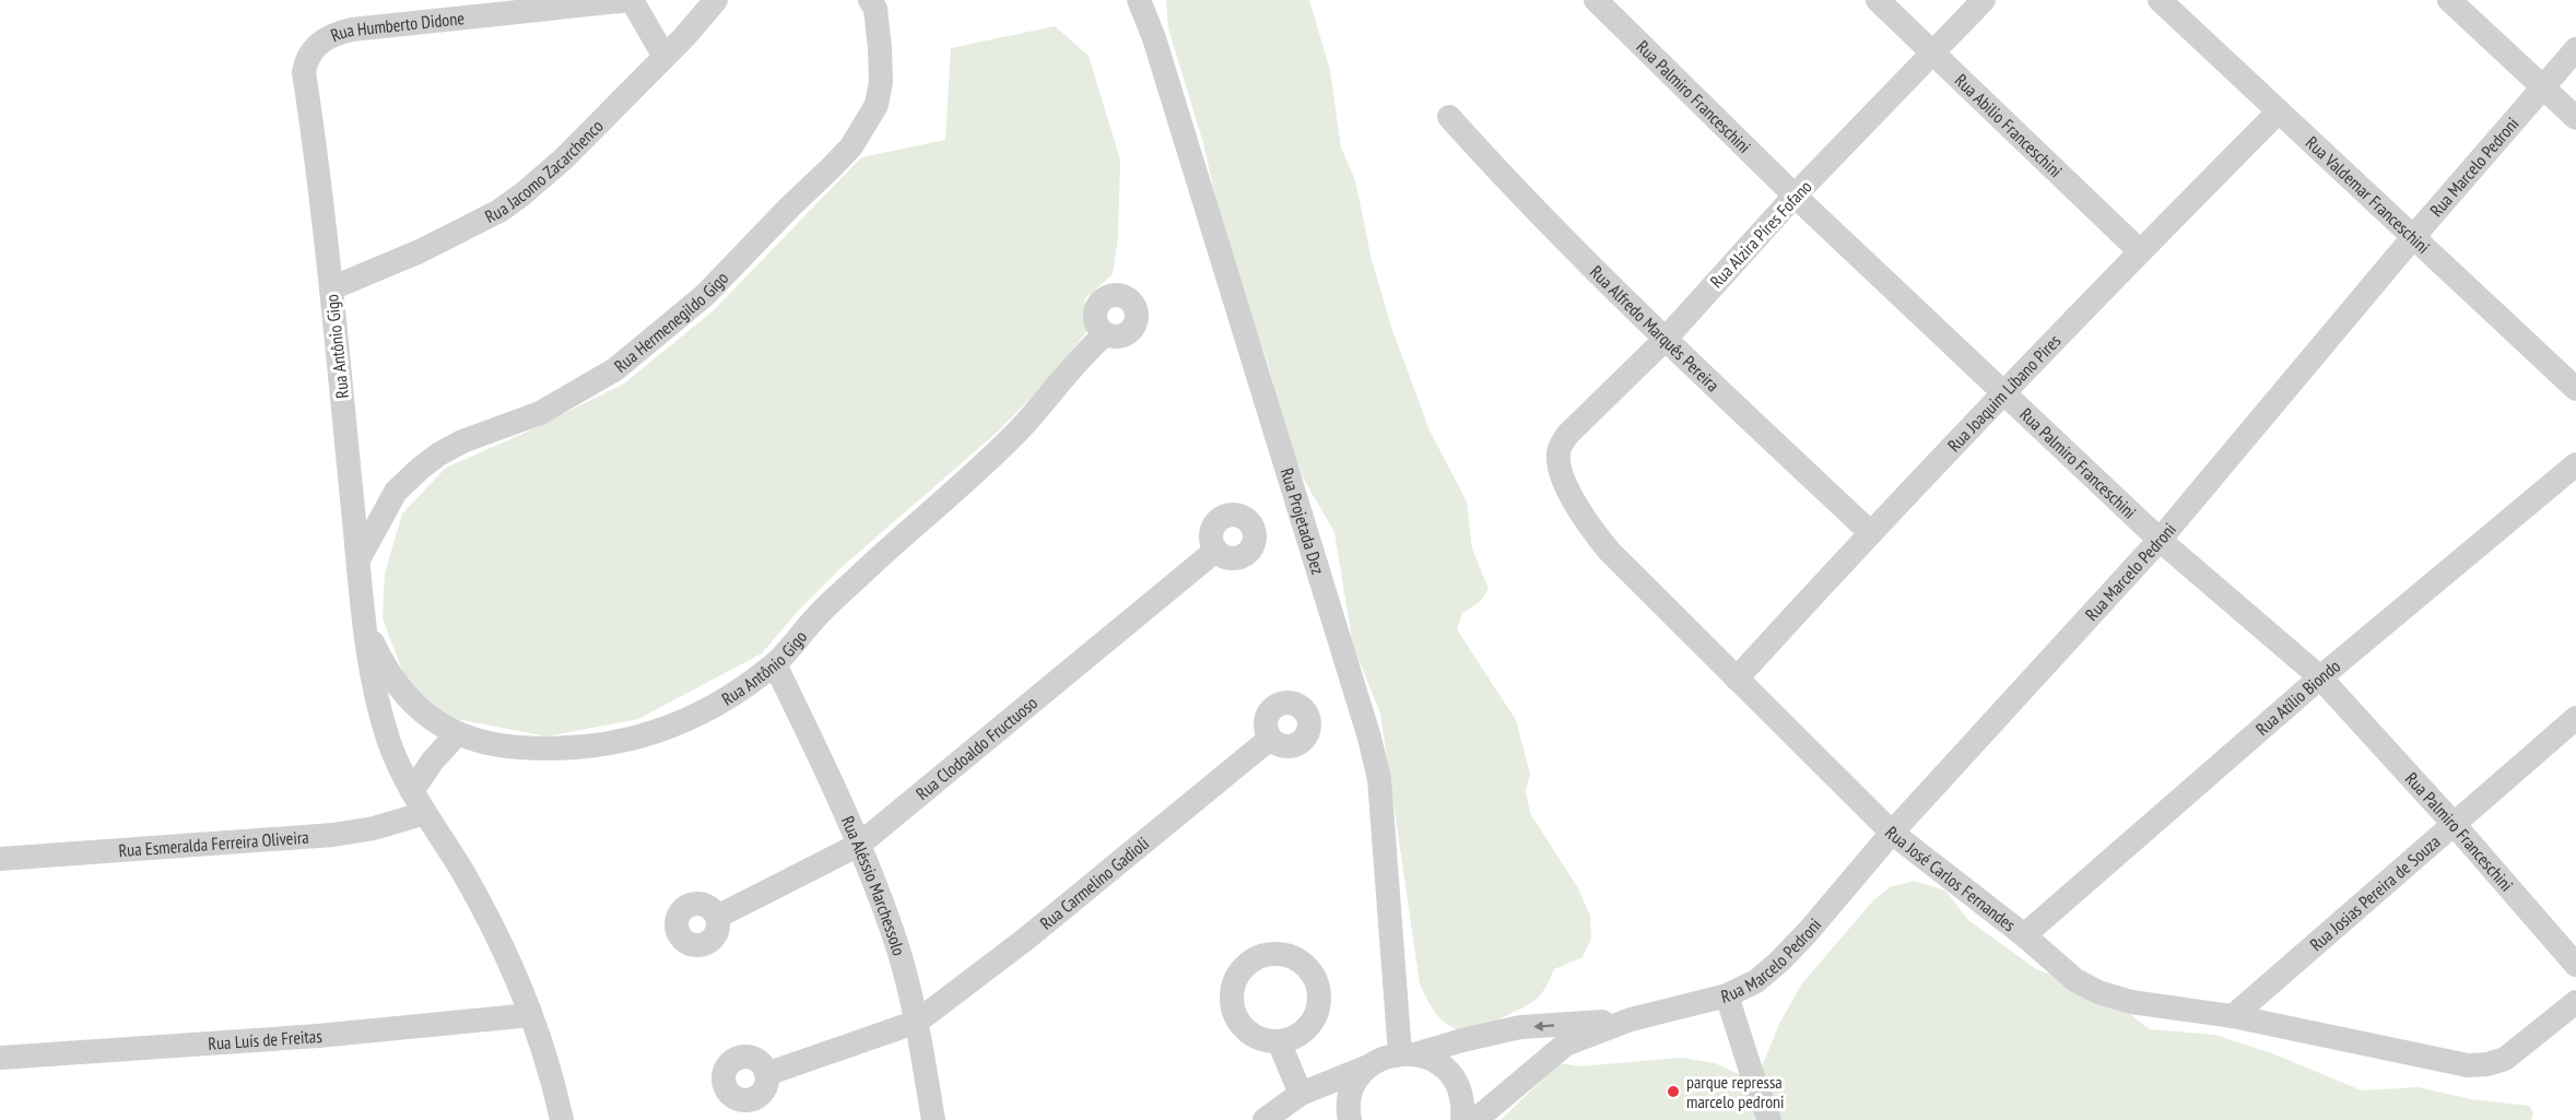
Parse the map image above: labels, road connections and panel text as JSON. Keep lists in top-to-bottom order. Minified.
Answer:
{"streets":{"street":["Rua Humberto Didone","Rua Palmiro Franceschini","Rua Abilio Franceschini","Rua Marcelo Pedroni","Rua Jacomo Zacarchenco","Rua Valdemar Franceschini","Rua Alzira Píres Fofano","Rua Hermenegildo Gigo","Rua Alfredo Marquês Pereira","Rua Antônio Gigo","Rua Joaquim Líbano Pires","Rua Projetada Dez","Rua Atílio Biondo","Rua Clodoaldo Fructuoso","Rua Esmeralda Ferreira Oliveira","Rua José Carlos Fernandes","Rua Carmelino Gadioli","Rua Aléssio Marchessolo","Rua Josias Pereira de Souza","Rua Luís de Freitas"]},"crossings":[["Rua Humberto Didone","Rua Antônio Gigo"],["Rua Palmiro Franceschini","Rua Marcelo Pedroni"],["Rua Palmiro Franceschini","Rua Alzira Píres Fofano"],["Rua Palmiro Franceschini","Rua Joaquim Líbano Pires"],["Rua Palmiro Franceschini","Rua Atílio Biondo"],["Rua Palmiro Franceschini","Rua Josias Pereira de Souza"],["Rua Abilio Franceschini","Rua Alzira Píres Fofano"],["Rua Abilio Franceschini","Rua Joaquim Líbano Pires"],["Rua Marcelo Pedroni","Rua Valdemar Franceschini"],["Rua Marcelo Pedroni","Rua Projetada Dez"],["Rua Marcelo Pedroni","Rua José Carlos Fernandes"],["Rua Jacomo Zacarchenco","Rua Antônio Gigo"],["Rua Valdemar Franceschini","Rua Joaquim Líbano Pires"],["Rua Alzira Píres Fofano","Rua Alfredo Marquês Pereira"],["Rua Alzira Píres Fofano","Rua José Carlos Fernandes"],["Rua Hermenegildo Gigo","Rua Antônio Gigo"],["Rua Alfredo Marquês Pereira","Rua Joaquim Líbano Pires"],["Rua Antônio Gigo","Rua Esmeralda Ferreira Oliveira"],["Rua Antônio Gigo","Rua Aléssio Marchessolo"],["Rua Antônio Gigo","Rua Luís de Freitas"],["Rua Joaquim Líbano Pires","Rua José Carlos Fernandes"],["Rua Atílio Biondo","Rua José Carlos Fernandes"],["Rua Clodoaldo Fructuoso","Rua Aléssio Marchessolo"],["Rua José Carlos Fernandes","Rua Josias Pereira de Souza"],["Rua Carmelino Gadioli","Rua Aléssio Marchessolo"]],"places":["parque repressa marcelo pedroni"]}
